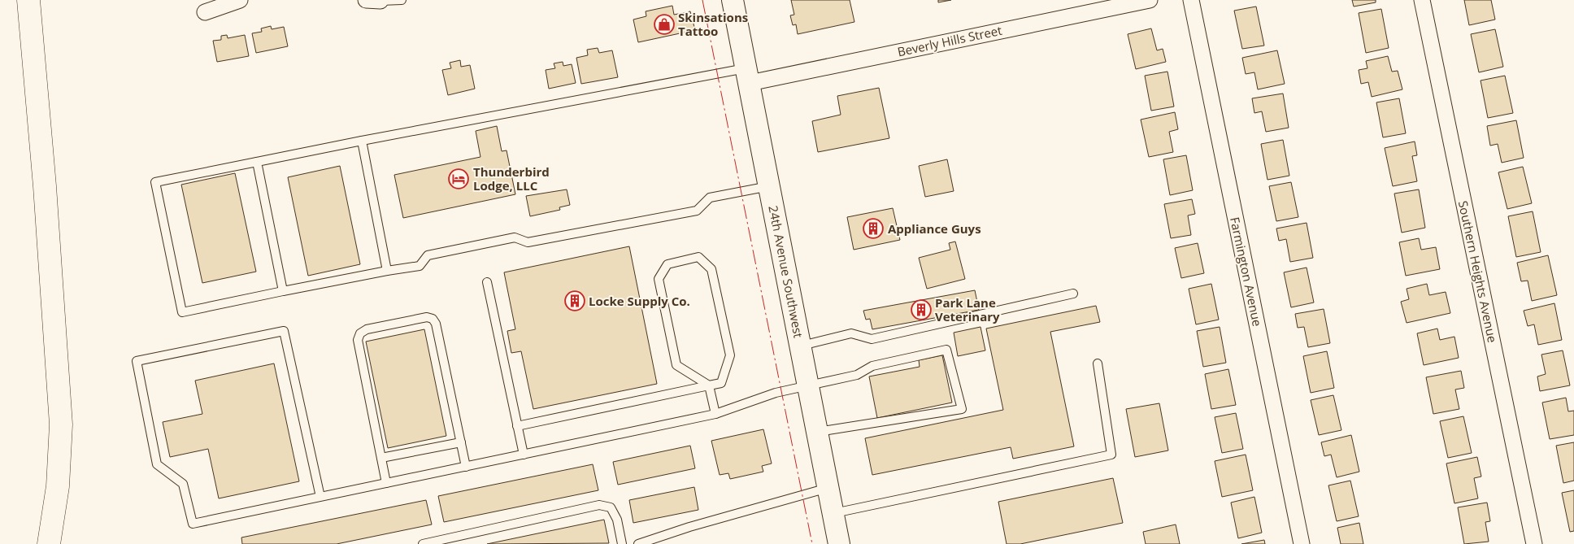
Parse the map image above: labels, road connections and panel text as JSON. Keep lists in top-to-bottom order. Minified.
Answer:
{"streets":{"main road":["24th Avenue Southwest"],"street":["Beverly Hills Street","Farmington Avenue","Southern Heights Avenue"]},"crossings":[["Beverly Hills Street","24th Avenue Southwest"]],"places":{"shop":["Skinsations Tattoo"],"hotel":["Thunderbird Lodge, LLC"],"building":["Appliance Guys","Locke Supply Co.","Park Lane Veterinary"]}}
